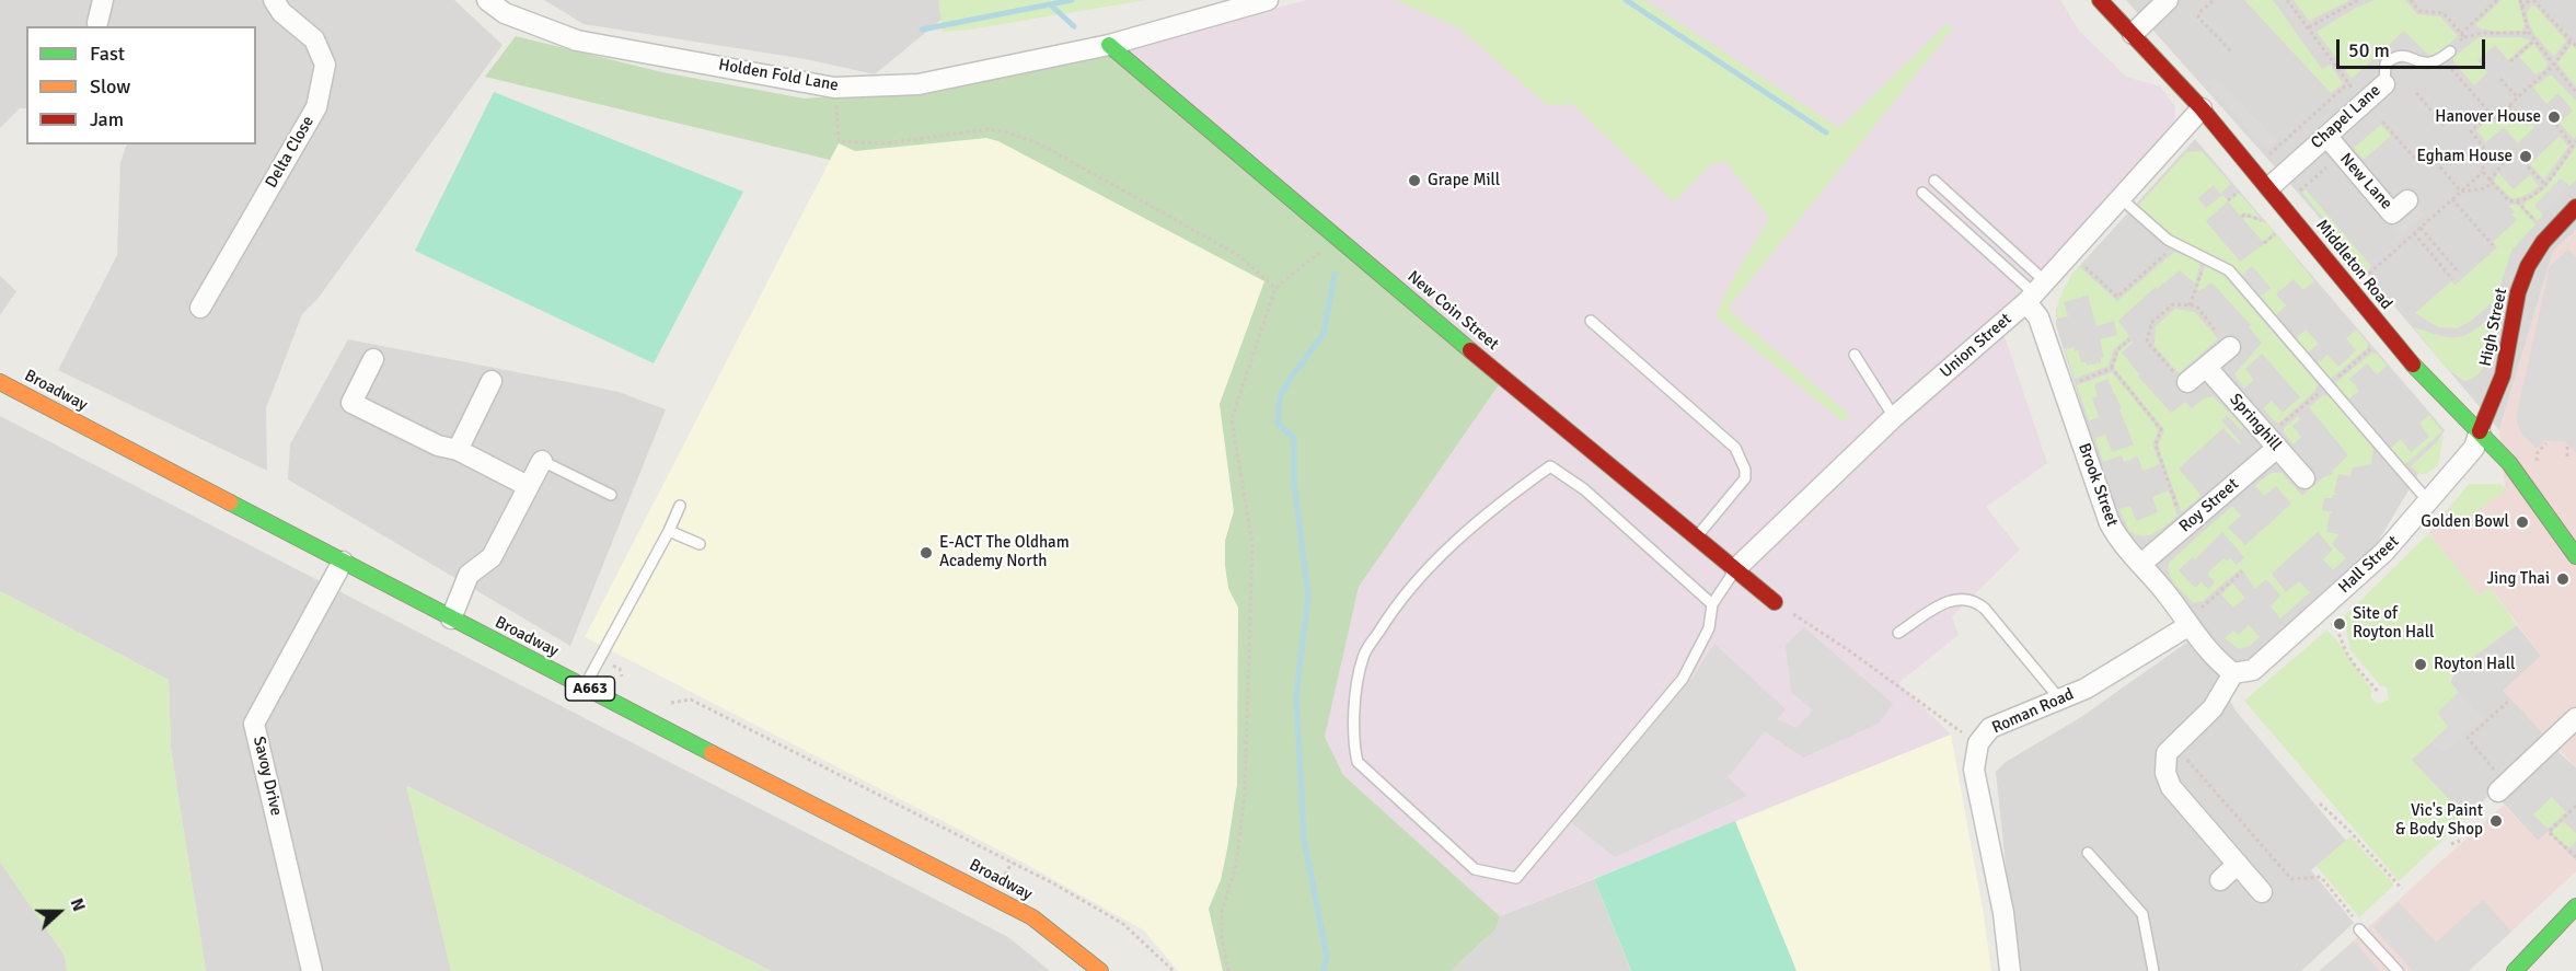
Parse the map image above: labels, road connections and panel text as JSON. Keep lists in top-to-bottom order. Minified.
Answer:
{"streets":{"main road":["Middleton Road","New Coin Street","High Street","Broadway","A663"],"street":["Holden Fold Lane","Chapel Lane","Delta Close","New Lane","Union Street","Springhill","Brook Street","Roy Street","Hall Street","Roman Road","Savoy Drive"]},"crossings":[["Holden Fold Lane","New Coin Street"],["Chapel Lane","New Lane"],["Chapel Lane","Middleton Road"],["Middleton Road","High Street"],["Middleton Road","Union Street"],["Middleton Road","Hall Street"],["New Coin Street","Union Street"],["High Street","Hall Street"],["Union Street","Brook Street"],["Broadway","Savoy Drive"],["Springhill","Roy Street"],["Brook Street","Roy Street"],["Brook Street","Hall Street"],["Brook Street","Roman Road"]],"places":["Hanover House","Egham House","Grape Mill","Golden Bowl","E-ACT The Oldham Academy North","Jing Thai","Site of Royton Hall","Royton Hall","Vic's Paint & Body Shop"],"legend":["Fast","Slow","Jam"],"scale_bar":"50 m","north":"right"}
